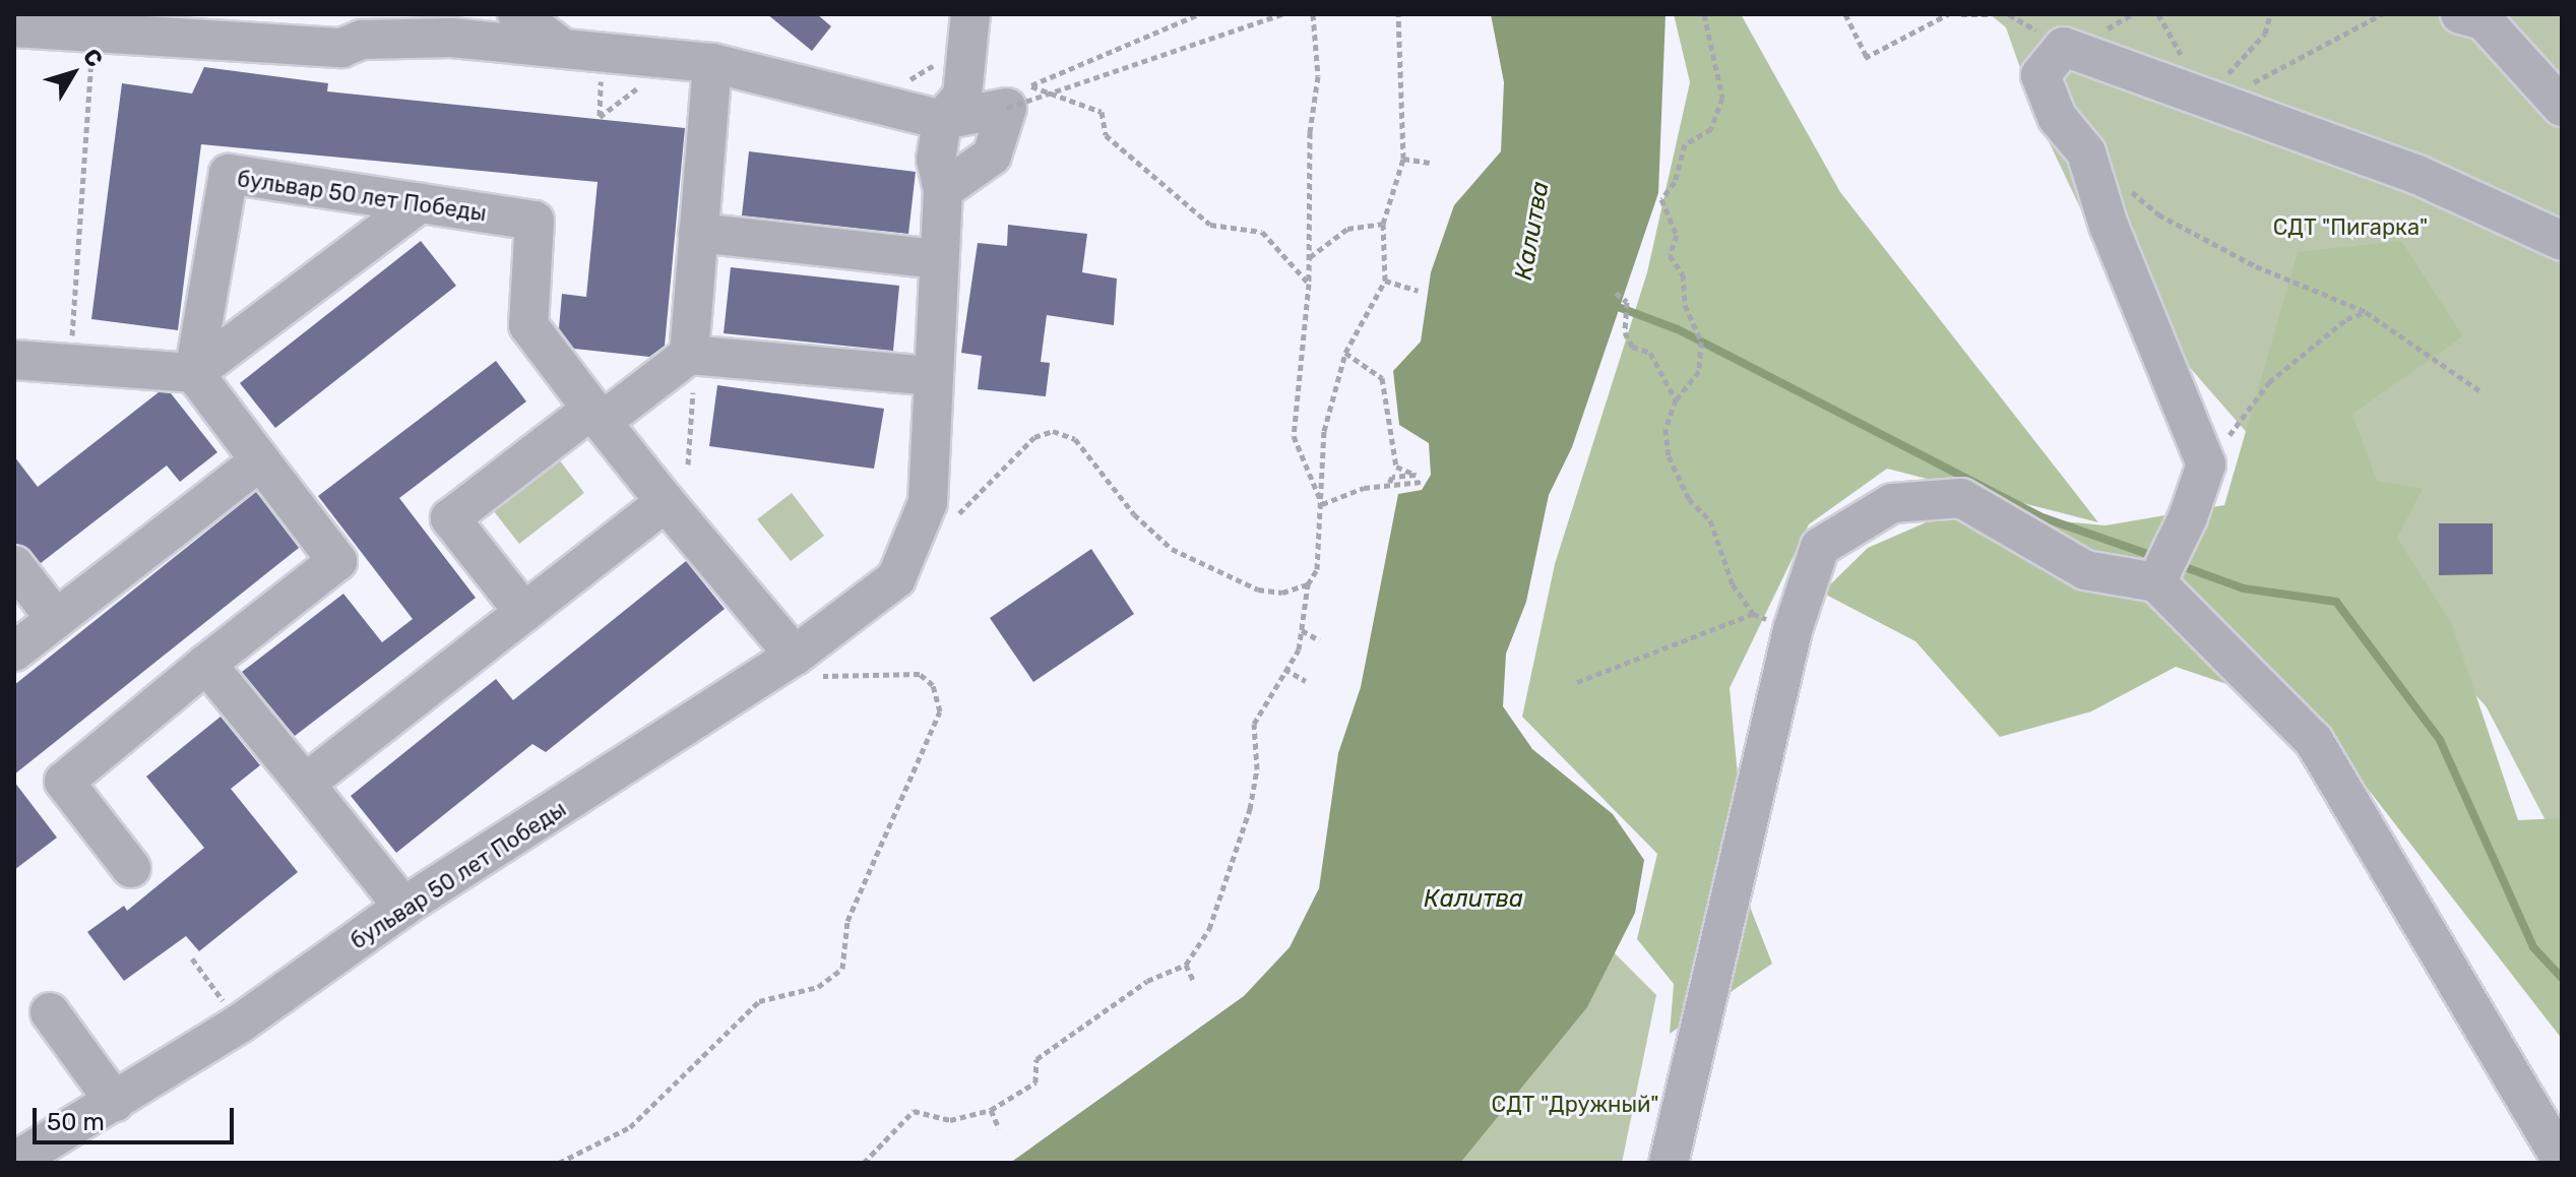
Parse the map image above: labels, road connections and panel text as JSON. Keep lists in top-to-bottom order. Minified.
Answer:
{"streets":{"street":["бульвар 50 лет Победы"]},"water":["Калитва"],"parks":["СДТ \"Пигарка\"","СДТ \"Дружный\""],"scale_bar":"50 m","north":"top right"}
